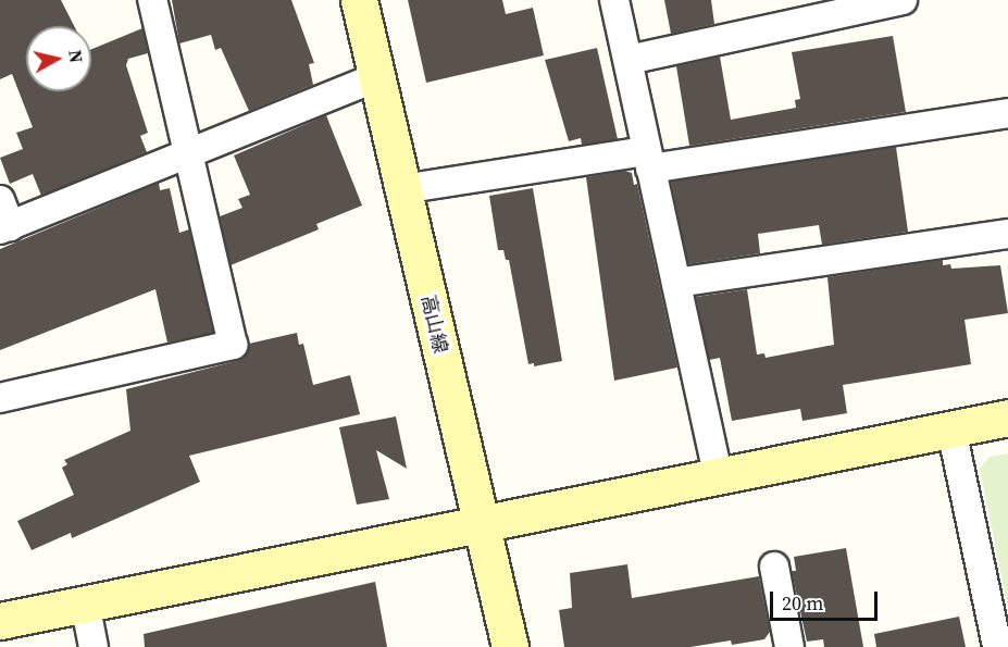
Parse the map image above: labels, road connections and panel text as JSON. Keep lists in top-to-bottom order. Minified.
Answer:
{"streets":{"street":["高山線"]},"scale_bar":"20 m","north":"right"}
